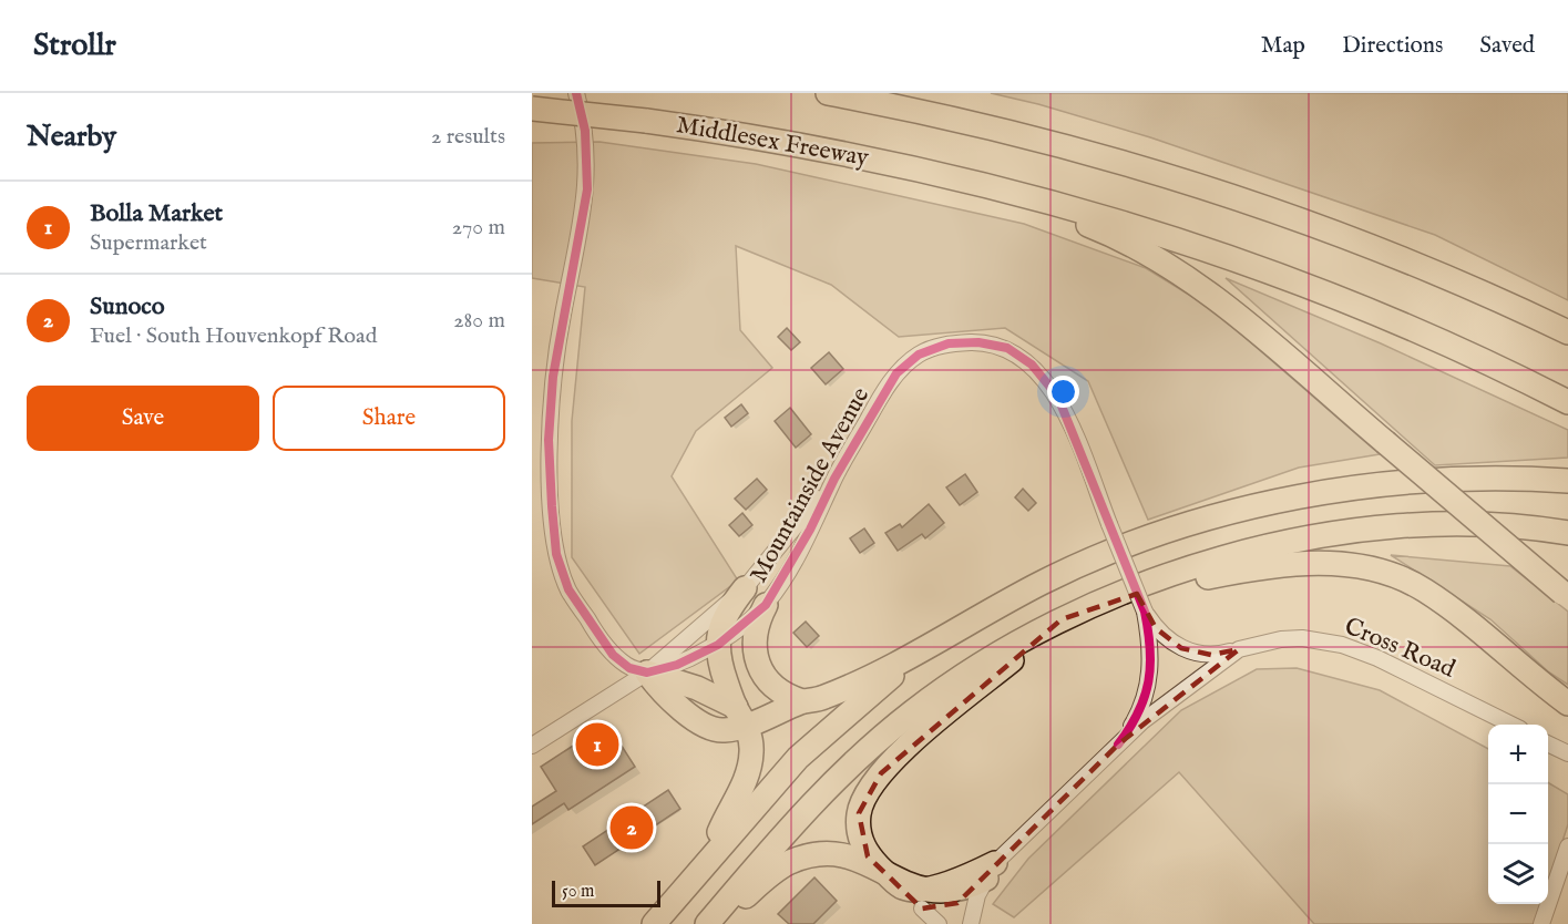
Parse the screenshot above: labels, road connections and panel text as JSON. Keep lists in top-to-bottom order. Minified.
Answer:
{"streets":{"highway":["Middlesex Freeway"],"street":["Mountainside Avenue","Cross Road"]},"crossings":[["Mountainside Avenue","Cross Road"]],"scale_bar":"50 m","page":{"header":"Strollr","nav":["Map","Directions","Saved"],"heading":["Nearby","2 results"],"list":[{"mark":"1","name":"Bolla Market","note":"Supermarket","value":"270 m"},{"mark":"2","name":"Sunoco","note":"Fuel · South Houvenkopf Road","value":"280 m"}],"buttons":["Save","Share"],"pins":["1","2"],"map_buttons":["+","−"],"scale":"50 m"}}
